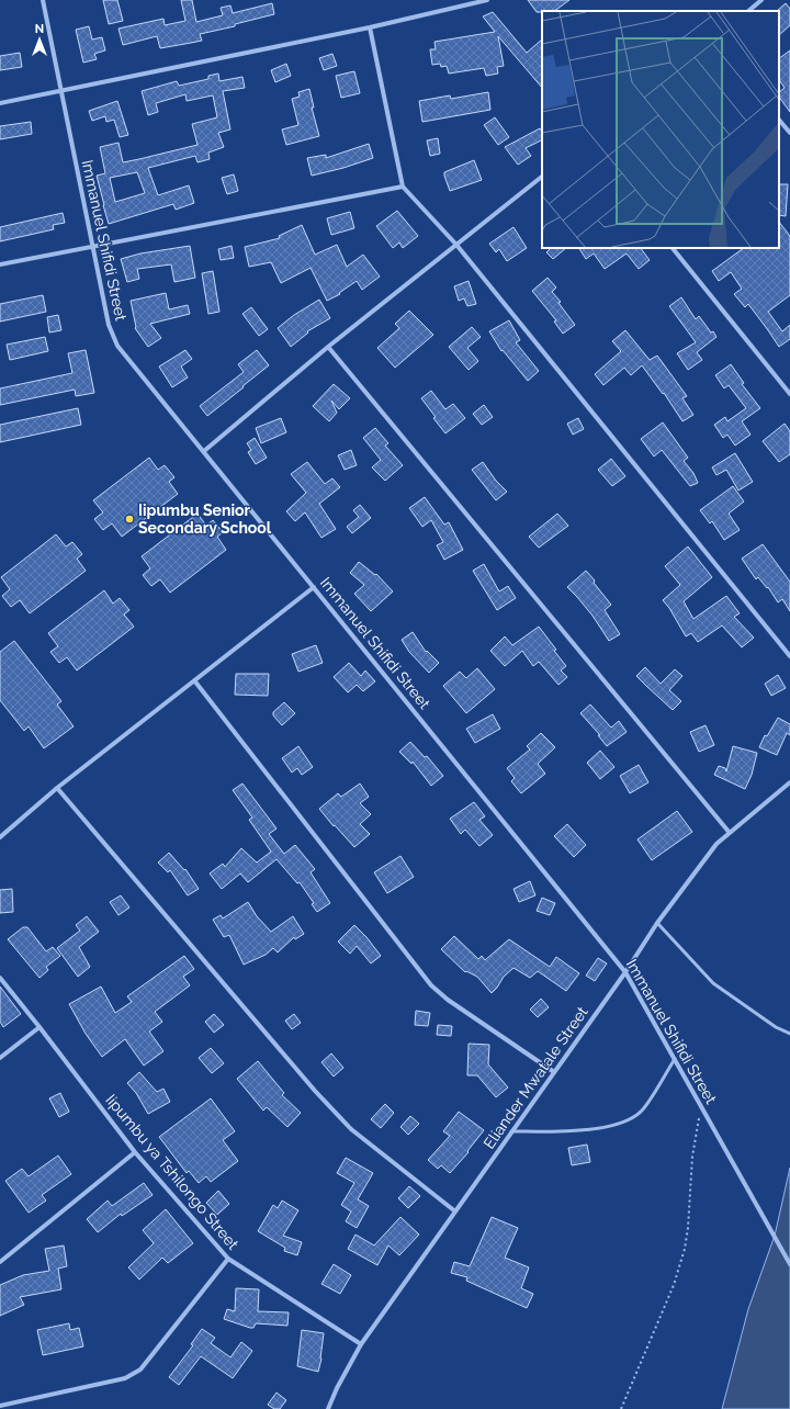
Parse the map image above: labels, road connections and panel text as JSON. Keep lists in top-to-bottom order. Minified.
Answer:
{"streets":{"street":["Immanuel Shifidi Street","Eliander Mwatale Street","Iipumbu ya Tshilongo Street"]},"crossings":[["Immanuel Shifidi Street","Eliander Mwatale Street"],["Eliander Mwatale Street","Iipumbu ya Tshilongo Street"]],"places":["Iipumbu Senior Secondary School"],"north":"top"}
